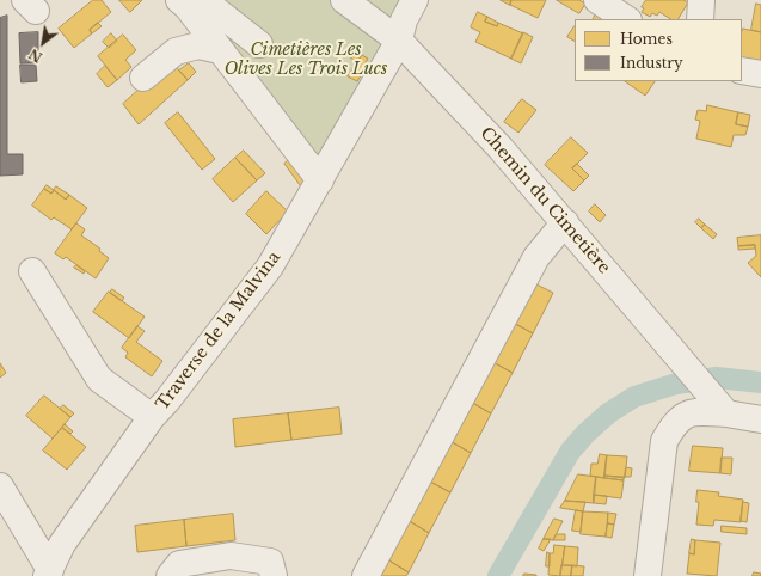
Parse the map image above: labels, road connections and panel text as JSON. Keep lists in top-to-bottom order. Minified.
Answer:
{"streets":{"street":["Chemin du Cimetière","Traverse de la Malvina"]},"crossings":[["Chemin du Cimetière","Traverse de la Malvina"]],"parks":["Cimetières Les Olives Les Trois Lucs"],"legend":["Homes","Industry"],"north":"bottom left"}
